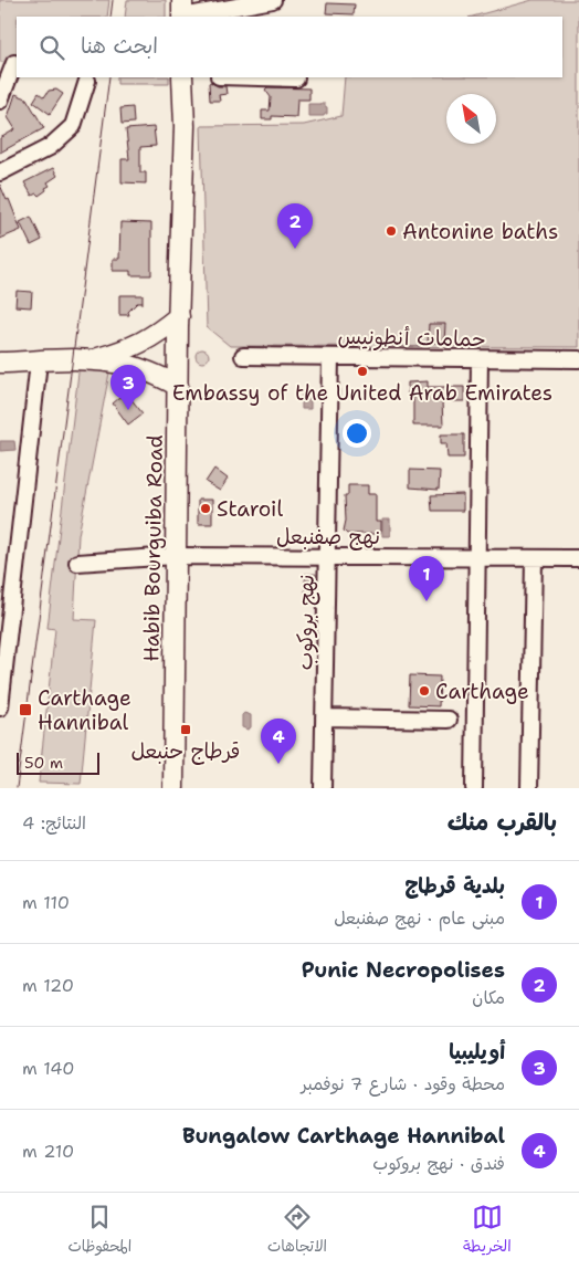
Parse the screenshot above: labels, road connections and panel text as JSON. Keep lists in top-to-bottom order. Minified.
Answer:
{"streets":{"main road":["Habib Bourguiba Road"],"street":["حمامات أنطونيس","نهج صفنبعل","نهج بروكوب"]},"crossings":[["حمامات أنطونيس","نهج بروكوب"],["نهج صفنبعل","Habib Bourguiba Road"],["نهج صفنبعل","نهج بروكوب"]],"places":{"other":["Antonine baths","Embassy of the United Arab Emirates","Staroil","Carthage"],"transit":["Carthage Hannibal","قرطاج حنبعل"]},"scale_bar":"50 m","north":"top left","page":{"search":"ابحث هنا","pins":["2","3","1","4"],"scale":"50 m","heading":["بالقرب منك","النتائج: 4"],"list":[{"mark":"1","name":"بلدية قرطاج","note":"مبنى عام · نهج صفنبعل","value":"110 m"},{"mark":"2","name":"Punic Necropolises","note":"مكان","value":"120 m"},{"mark":"3","name":"أويليبيا","note":"محطة وقود · شارع 7 نوفمبر","value":"140 m"},{"mark":"4","name":"Bungalow Carthage Hannibal","note":"فندق · نهج بروكوب","value":"210 m"}],"nav":["الخريطة","الاتجاهات","المحفوظات"]}}
